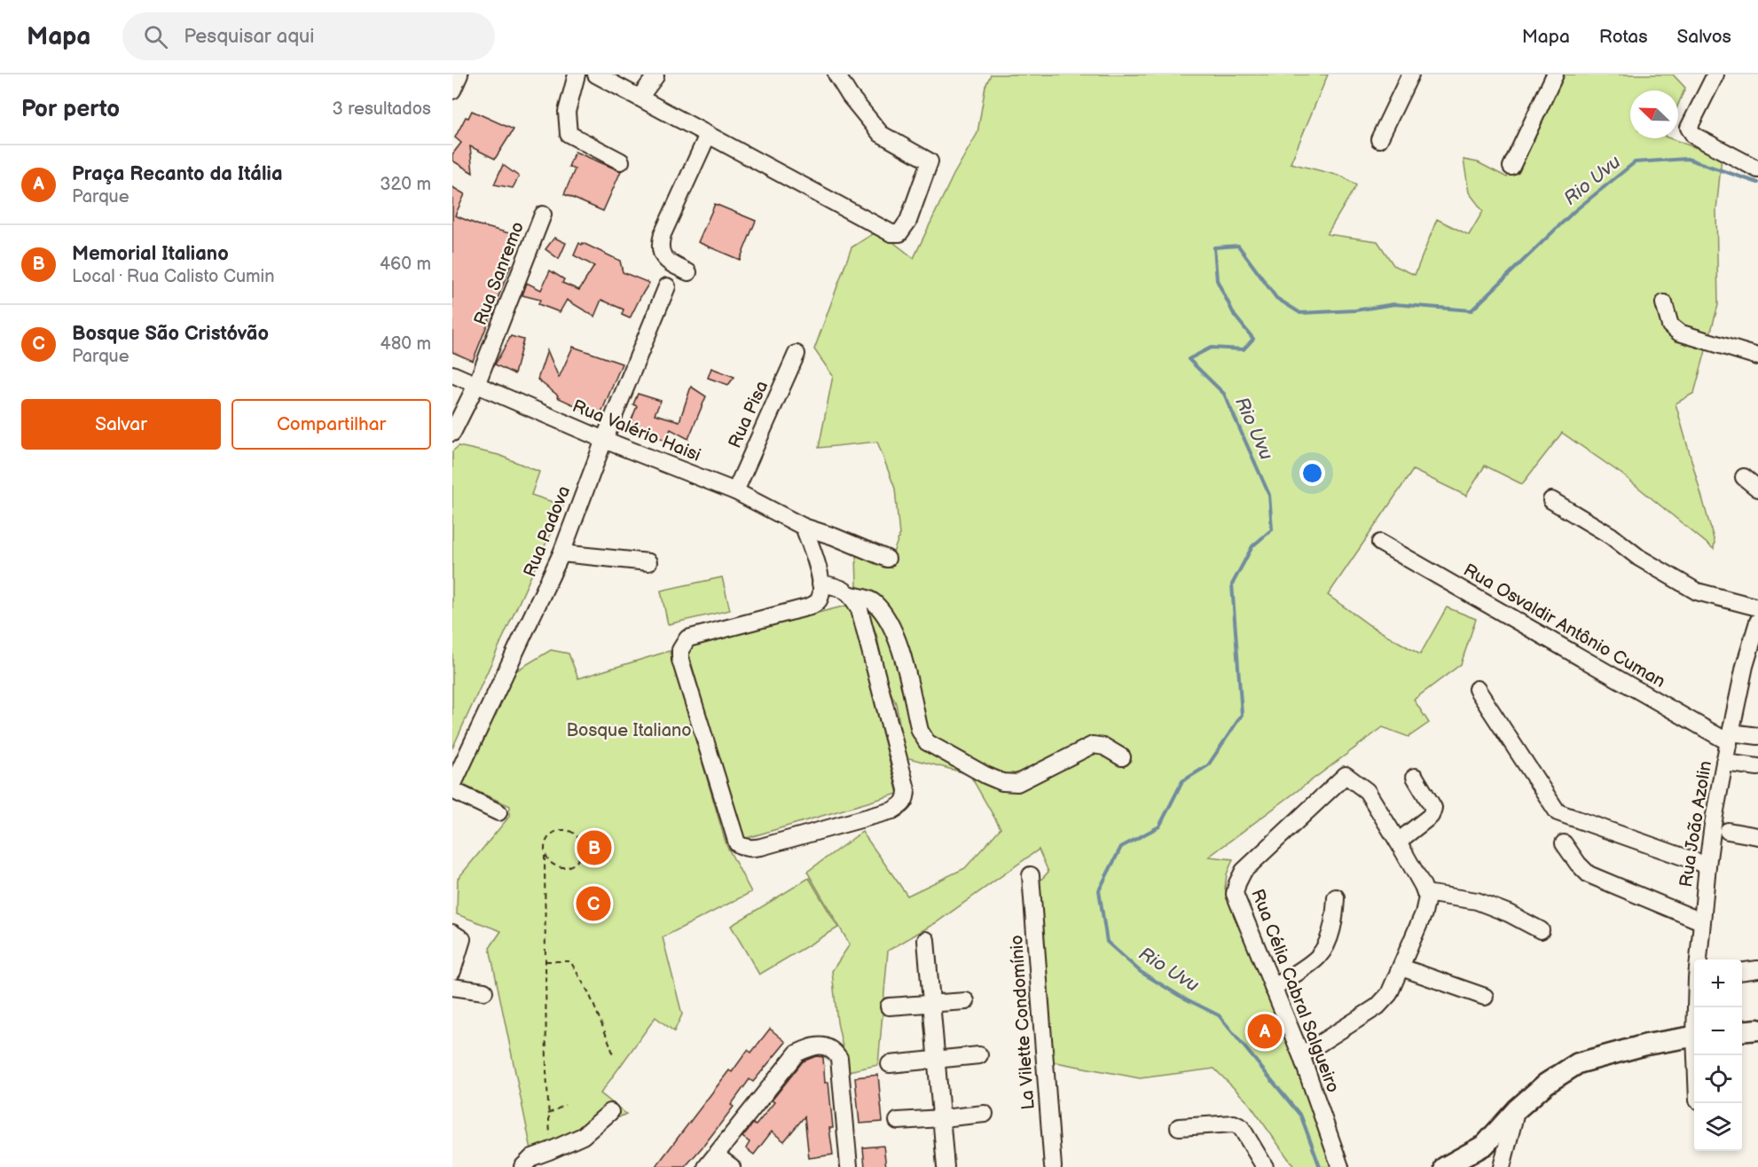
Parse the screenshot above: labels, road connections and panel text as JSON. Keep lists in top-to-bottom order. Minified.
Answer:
{"streets":{"street":["Rua Sanremo","Rua Pisa","Rua Valério Haisi","Rua Padova","Rua Osvaldir Antônio Cuman","Rua João Azolin","Rua Célia Cabral Salgueiro","La Vilette Condomínio"]},"crossings":[["Rua Sanremo","Rua Valério Haisi"],["Rua Pisa","Rua Valério Haisi"],["Rua Valério Haisi","Rua Padova"],["Rua Osvaldir Antônio Cuman","Rua João Azolin"]],"water":["Rio Uvu"],"parks":["Bosque Italiano"],"north":"top left","page":{"header":"Mapa","search":"Pesquisar aqui","nav":["Mapa","Rotas","Salvos"],"heading":["Por perto","3 resultados"],"list":[{"mark":"A","name":"Praça Recanto da Itália","note":"Parque","value":"320 m"},{"mark":"B","name":"Memorial Italiano","note":"Local · Rua Calisto Cumin","value":"460 m"},{"mark":"C","name":"Bosque São Cristóvão","note":"Parque","value":"480 m"}],"buttons":["Salvar","Compartilhar"],"pins":["B","C","A"],"map_buttons":["+","−"]}}
